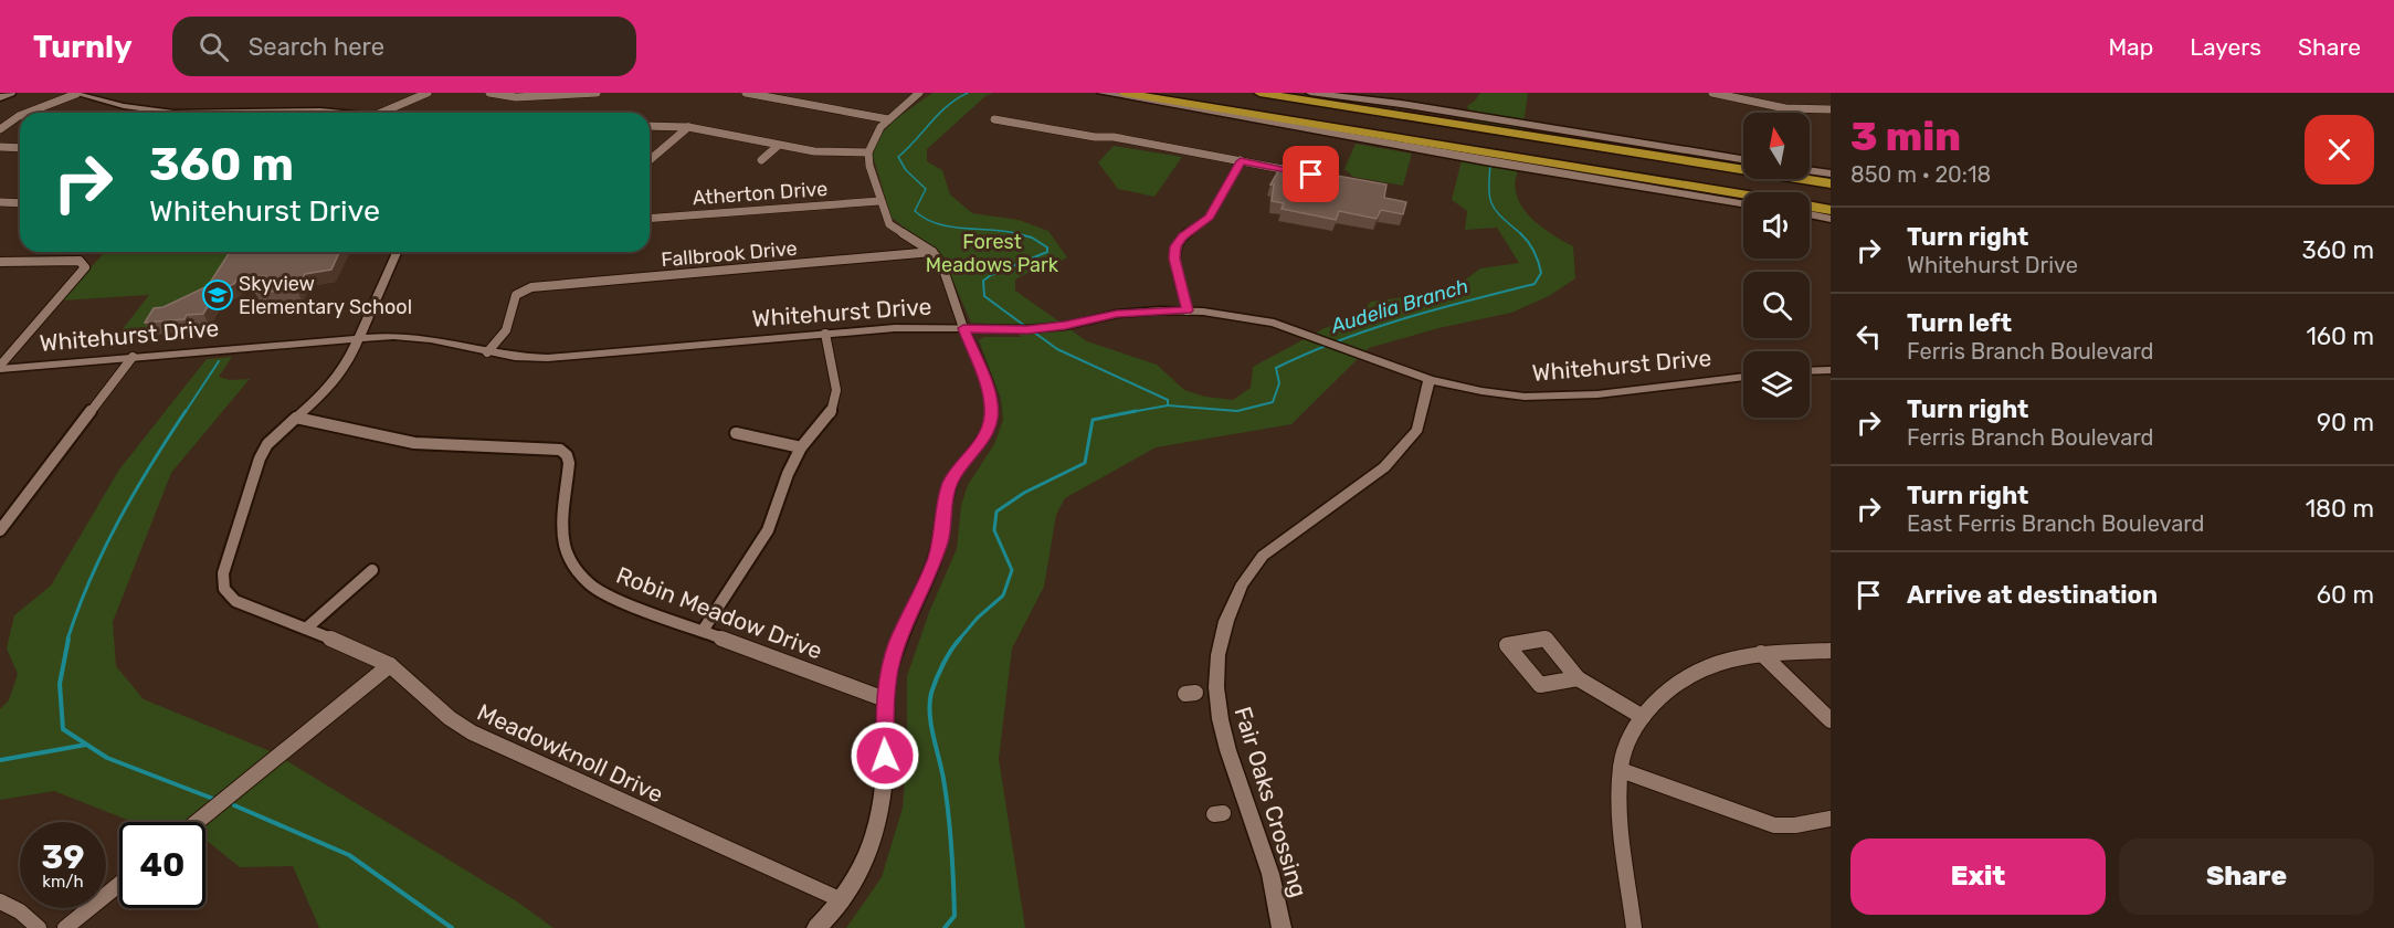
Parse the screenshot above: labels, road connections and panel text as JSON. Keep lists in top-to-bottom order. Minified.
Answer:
{"streets":{"street":["Atherton Drive","Fallbrook Drive","Whitehurst Drive","Robin Meadow Drive","Meadowknoll Drive","Fair Oaks Crossing"]},"crossings":[["Fallbrook Drive","Whitehurst Drive"],["Whitehurst Drive","Meadowknoll Drive"],["Whitehurst Drive","Fair Oaks Crossing"],["Robin Meadow Drive","Meadowknoll Drive"]],"water":["Audelia Branch"],"parks":["Forest Meadows Park"],"places":{"school or university":["Skyview Elementary School"]},"north":"top","page":{"header":"Turnly","search":"Search here","nav":["Map","Layers","Share"],"heading":["3 min","850 m · 20:18"],"turn":["360 m","Whitehurst Drive"],"list":[{"name":"Turn right","note":"Whitehurst Drive","value":"360 m"},{"name":"Turn left","note":"Ferris Branch Boulevard","value":"160 m"},{"name":"Turn right","note":"Ferris Branch Boulevard","value":"90 m"},{"name":"Turn right","note":"East Ferris Branch Boulevard","value":"180 m"},{"name":"Arrive at destination","value":"60 m"}],"speed":"39 km/h","limit":"40","buttons":["Exit","Share"]}}
